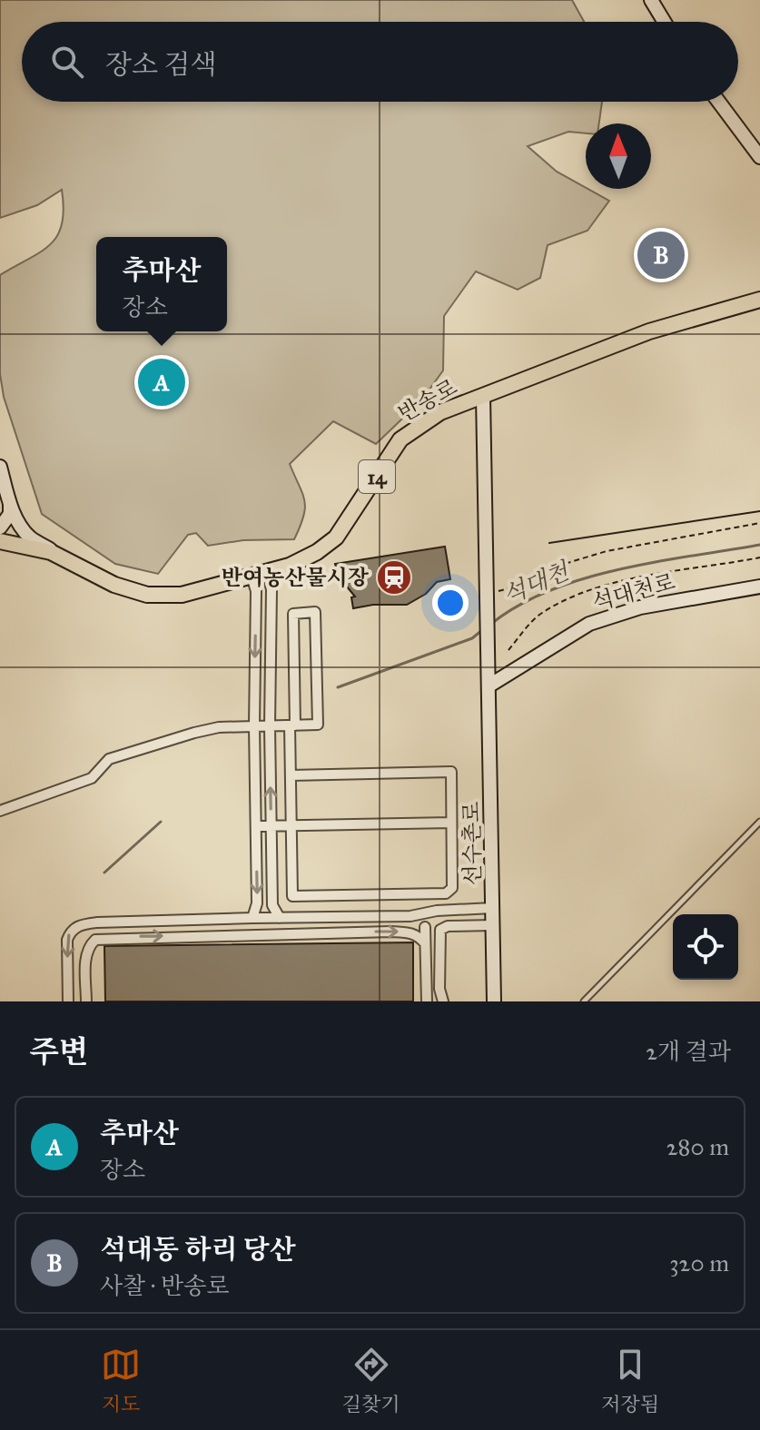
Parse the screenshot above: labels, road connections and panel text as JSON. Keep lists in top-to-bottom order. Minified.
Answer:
{"streets":{"main road":["반송로","14","석대천로","선수촌로"]},"crossings":[["반송로","선수촌로"],["석대천로","선수촌로"]],"water":["석대천"],"places":{"station":["반여농산물시장"]},"north":"top","page":{"search":"장소 검색","pins":["B","A"],"popup":["추마산","장소"],"heading":["주변","2개 결과"],"list":[{"mark":"A","name":"추마산","note":"장소","value":"280 m"},{"mark":"B","name":"석대동 하리 당산","note":"사찰 · 반송로","value":"320 m"}],"nav":["지도","길찾기","저장됨"]}}
